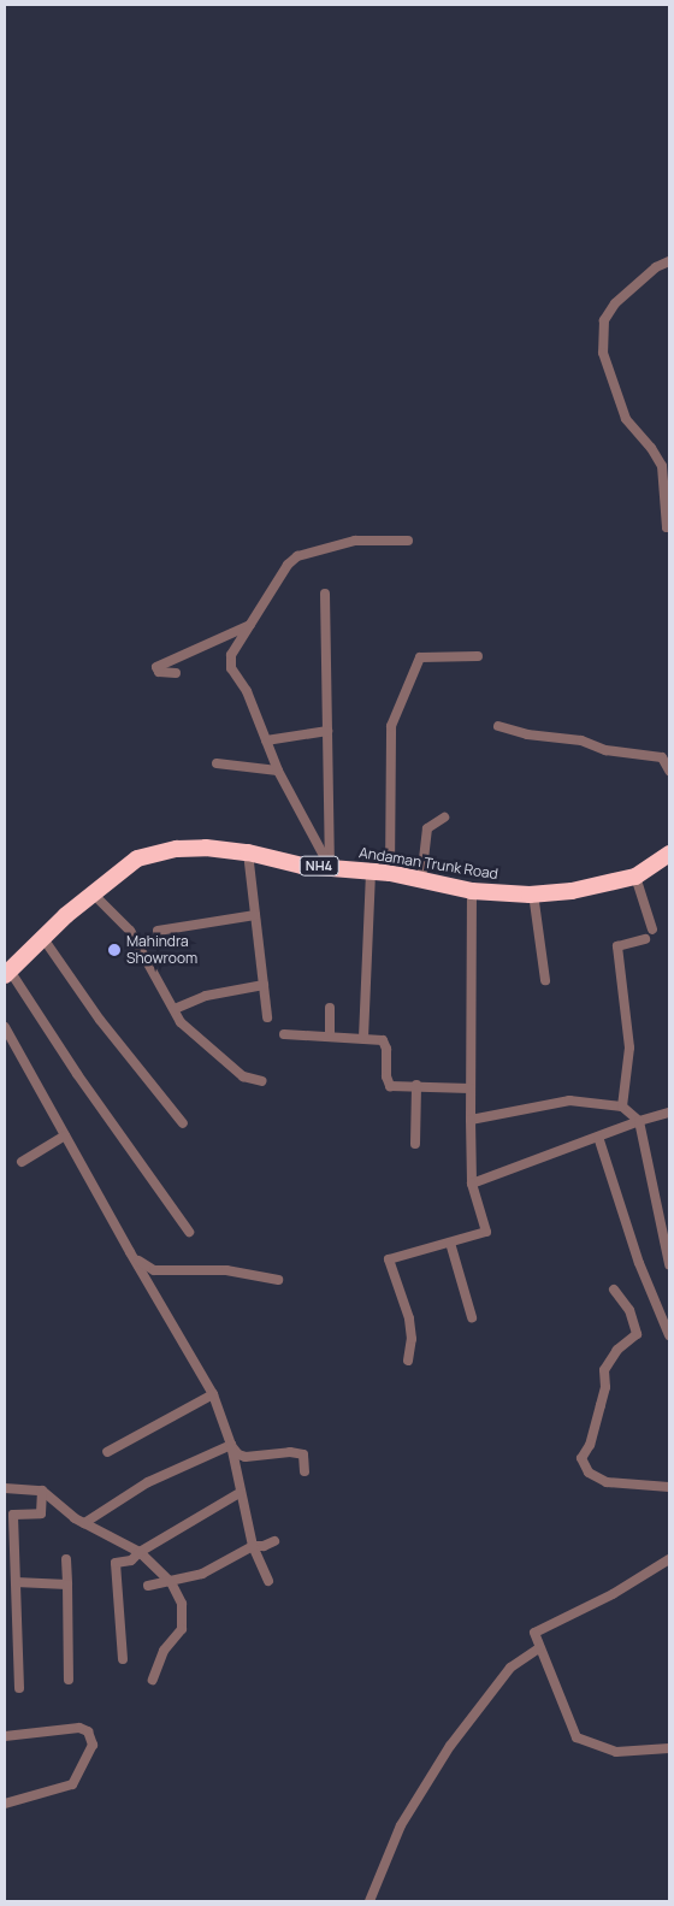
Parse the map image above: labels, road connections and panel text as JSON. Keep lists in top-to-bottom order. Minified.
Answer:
{"streets":{"highway":["Andaman Trunk Road","NH4"]},"places":["Mahindra Showroom"]}
